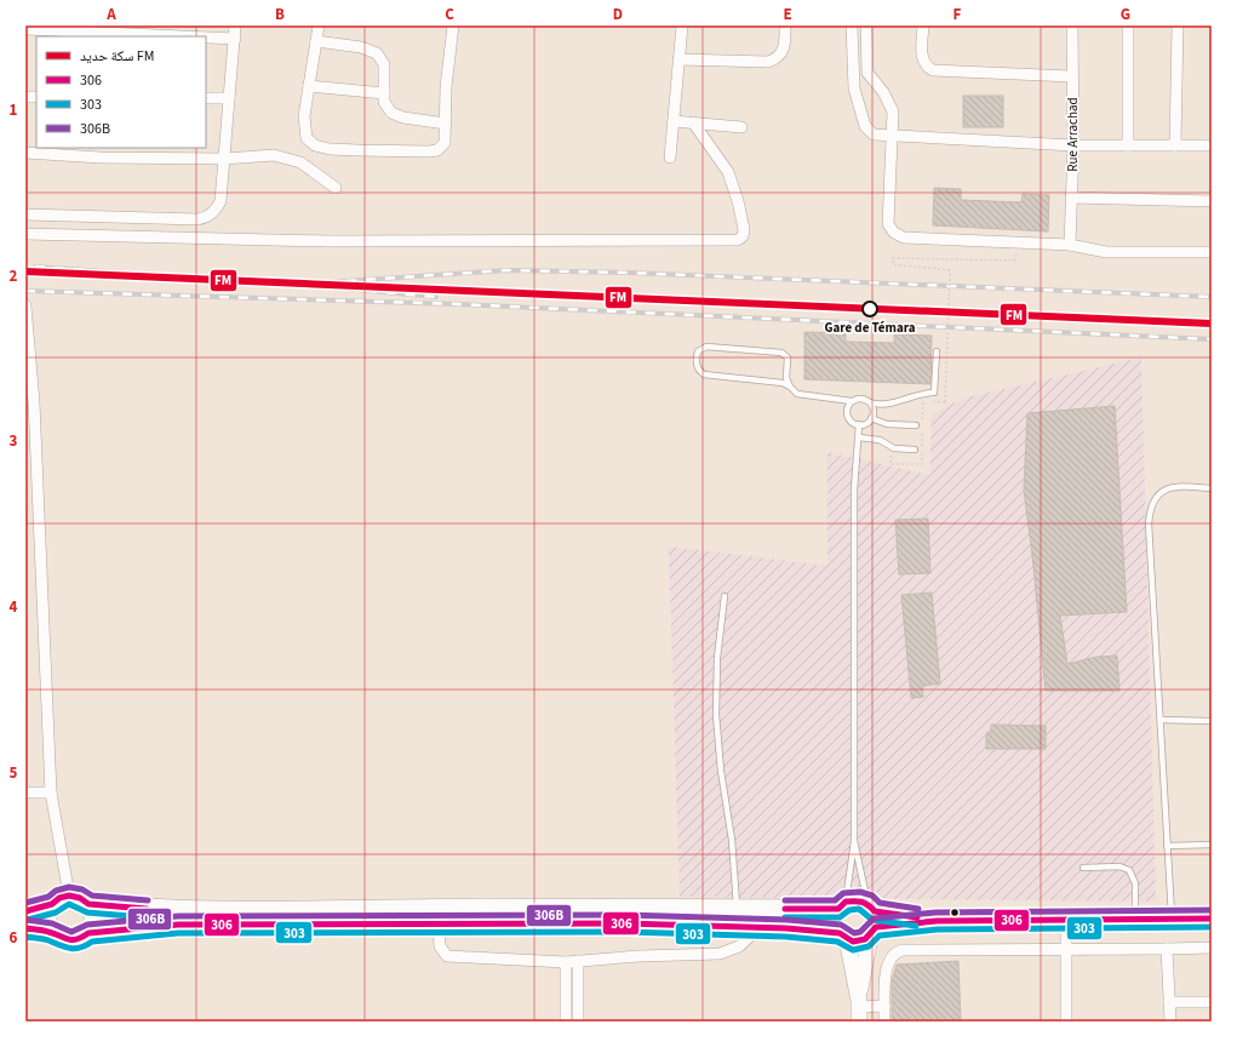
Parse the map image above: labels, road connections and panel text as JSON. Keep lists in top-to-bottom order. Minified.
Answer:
{"streets":{"street":["Rue Arrachad"]},"places":["Gare de Témara"],"lines":["rail line FM","transit line 306B","transit line 306","transit line 303"],"legend":["سكة حديد FM","306","303","306B"],"grid":{"columns":["A","B","C","D","E","F","G"],"rows":["1","2","3","4","5","6"]}}
